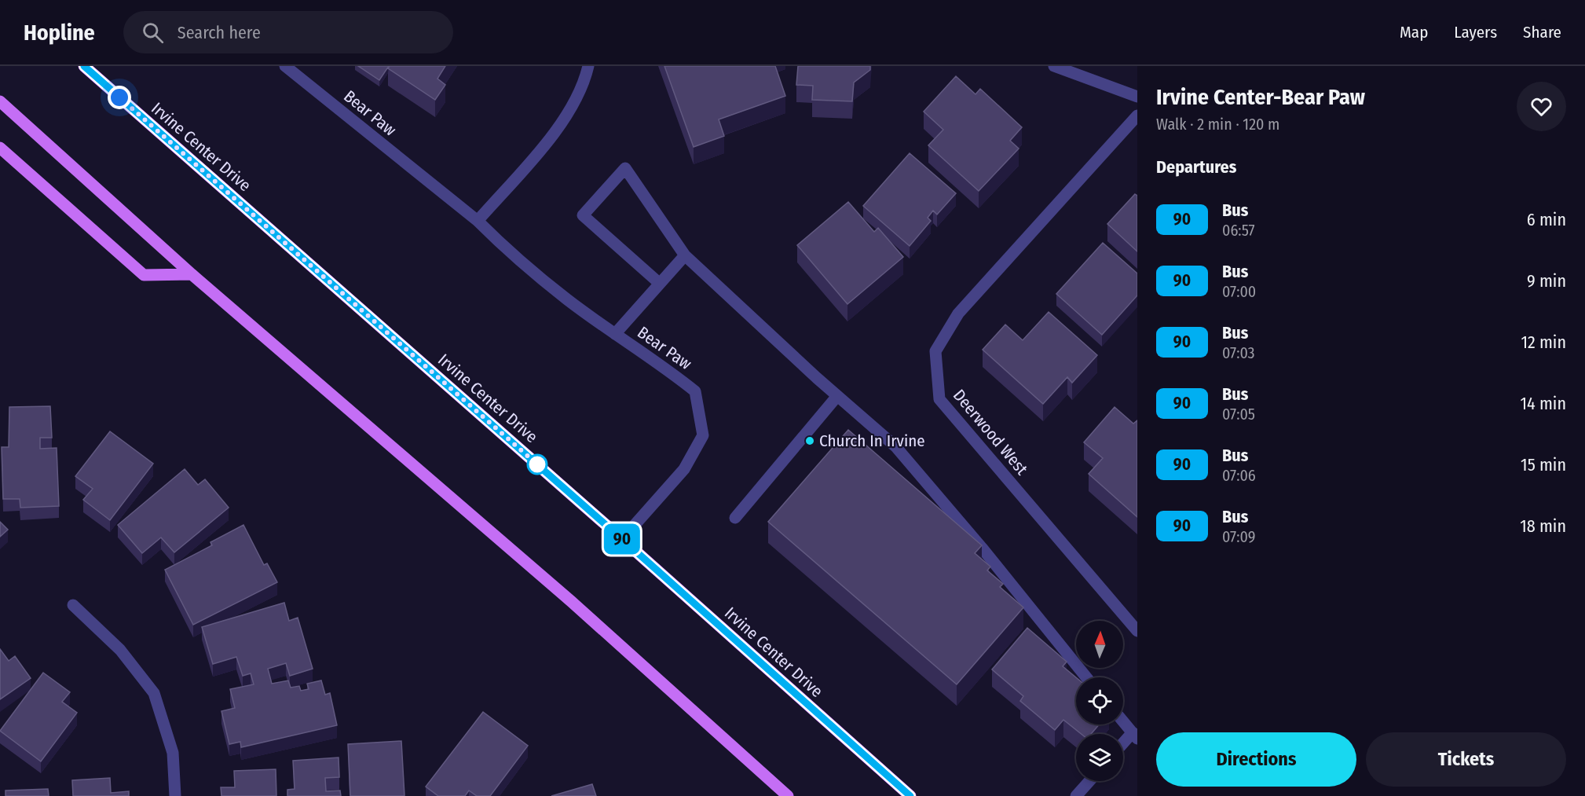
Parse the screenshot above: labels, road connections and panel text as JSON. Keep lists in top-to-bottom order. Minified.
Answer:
{"streets":{"main road":["Irvine Center Drive"],"street":["Bear Paw","Deerwood West"]},"crossings":[["Bear Paw","Irvine Center Drive"]],"places":["Church In Irvine"],"lines":["bus line 90"],"north":"top","page":{"header":"Hopline","search":"Search here","nav":["Map","Layers","Share"],"on_map":"90","heading":[["Irvine Center-Bear Paw","Walk · 2 min · 120 m"],"Departures"],"list":[{"mark":"90","name":"Bus","note":"06:57","value":"6 min"},{"mark":"90","name":"Bus","note":"07:00","value":"9 min"},{"mark":"90","name":"Bus","note":"07:03","value":"12 min"},{"mark":"90","name":"Bus","note":"07:05","value":"14 min"},{"mark":"90","name":"Bus","note":"07:06","value":"15 min"},{"mark":"90","name":"Bus","note":"07:09","value":"18 min"}],"buttons":["Directions","Tickets"]}}
